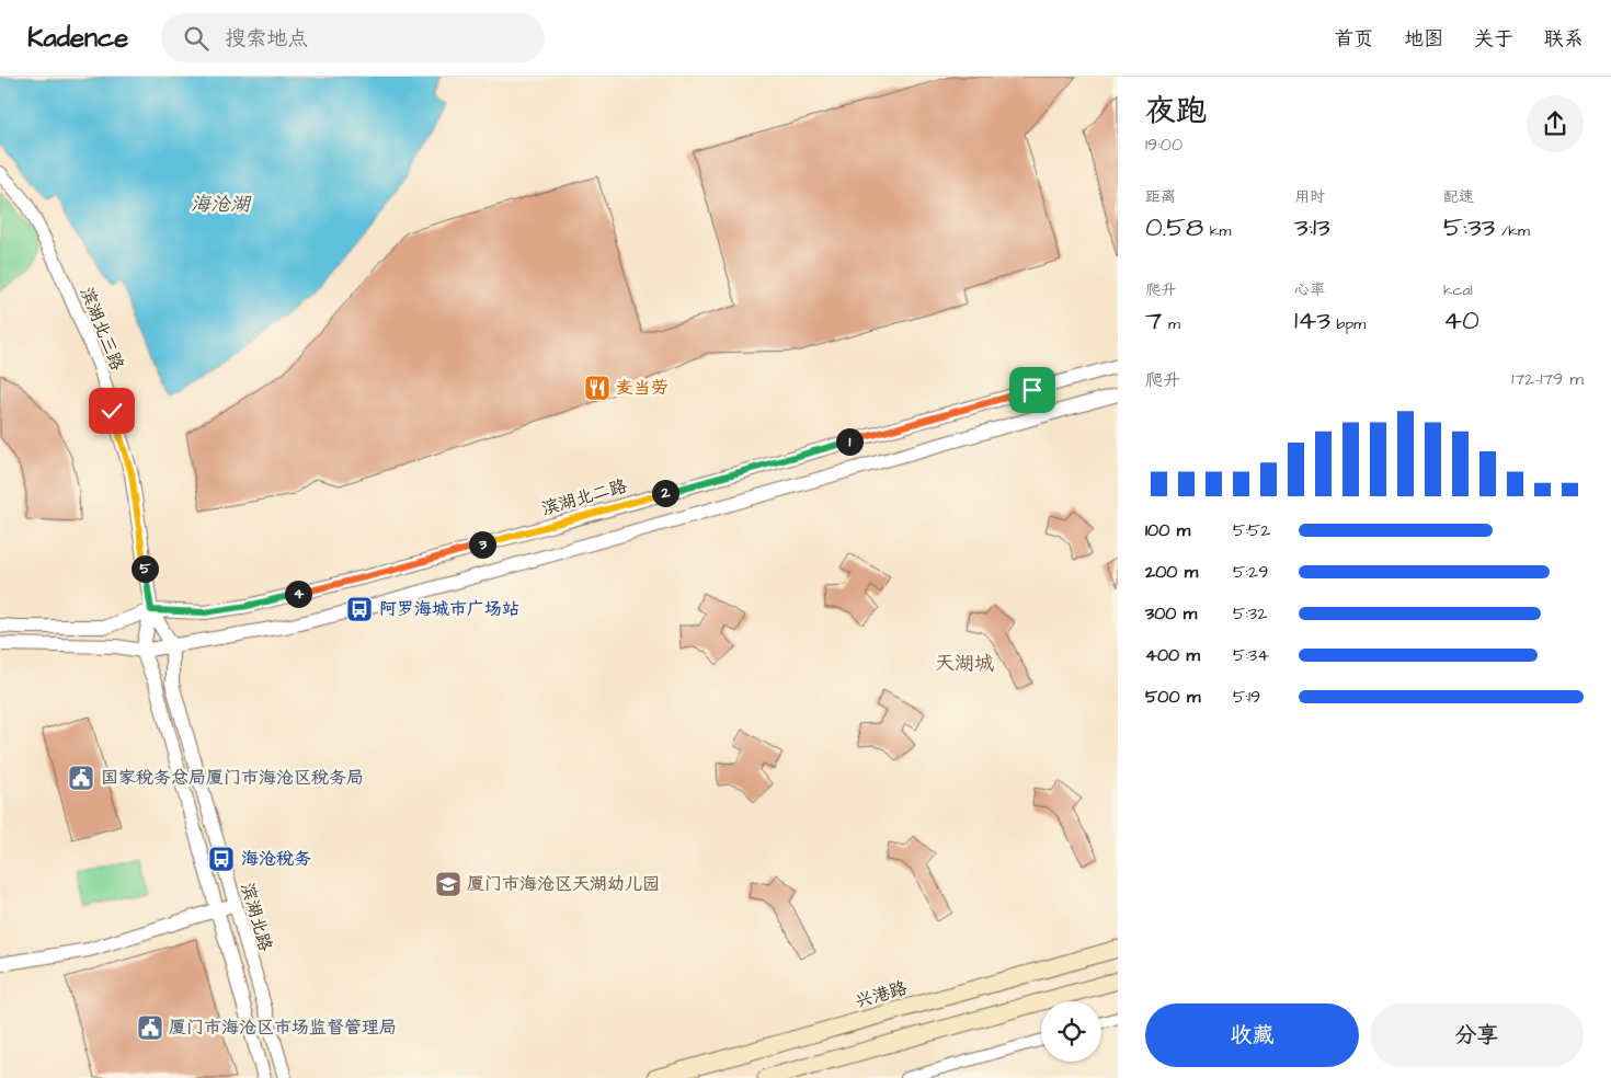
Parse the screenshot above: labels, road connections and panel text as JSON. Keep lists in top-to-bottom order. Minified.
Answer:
{"streets":{"main road":["兴港路"],"street":["滨湖北三路","滨湖北二路","滨湖北路"]},"crossings":[["滨湖北三路","滨湖北二路"]],"districts":["天湖城"],"water":["海沧湖"],"places":{"restaurant":["麦当劳"],"bus stop":["阿罗海城市广场站","海沧税务"],"public building":["国家税务总局厦门市海沧区税务局","厦门市海沧区市场监督管理局"],"school or university":["厦门市海沧区天湖幼儿园"]},"page":{"header":"Kadence","search":"搜索地点","nav":["首页","地图","关于","联系"],"heading":["夜跑","19:00"],"stats":[["距离","0.58 km"],["用时","3:13"],["配速","5:33 /km"],["爬升","7 m"],["心率","143 bpm"],["kcal","40"]],"chart":["爬升","172–179 m"],"pins":["1","2","3","5","4"],"list":[{"name":"100 m","note":"5:52"},{"name":"200 m","note":"5:29"},{"name":"300 m","note":"5:32"},{"name":"400 m","note":"5:34"},{"name":"500 m","note":"5:19"}],"buttons":["收藏","分享"]}}
